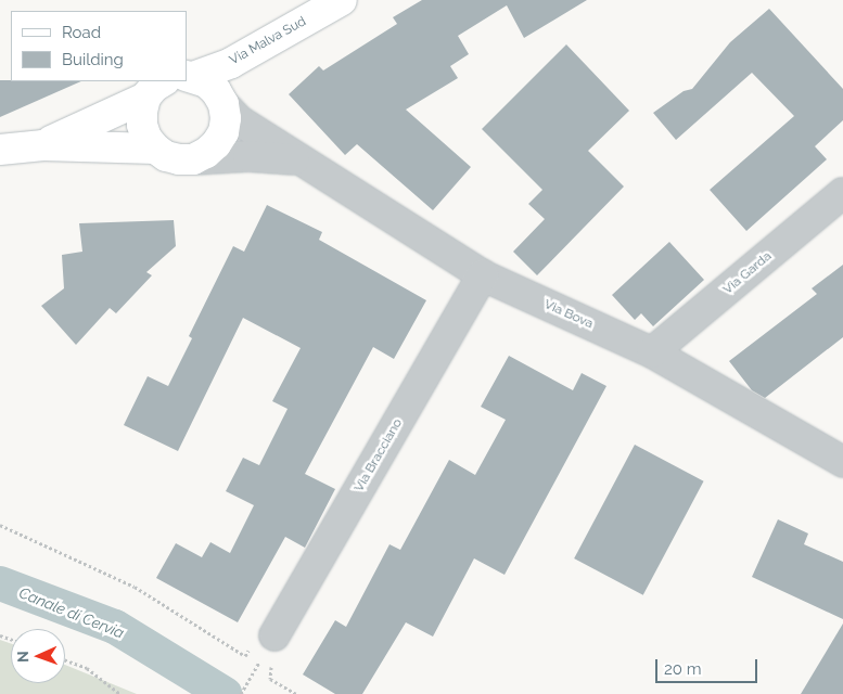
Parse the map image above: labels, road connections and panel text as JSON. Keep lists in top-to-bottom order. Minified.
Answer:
{"streets":{"street":["Via Malva Sud","Via Garda","Via Bova","Via Bracciano"]},"crossings":[["Via Malva Sud","Via Bova"],["Via Garda","Via Bova"],["Via Bova","Via Bracciano"]],"water":["Canale di Cervia"],"legend":["Road","Building"],"scale_bar":"20 m","north":"left"}
